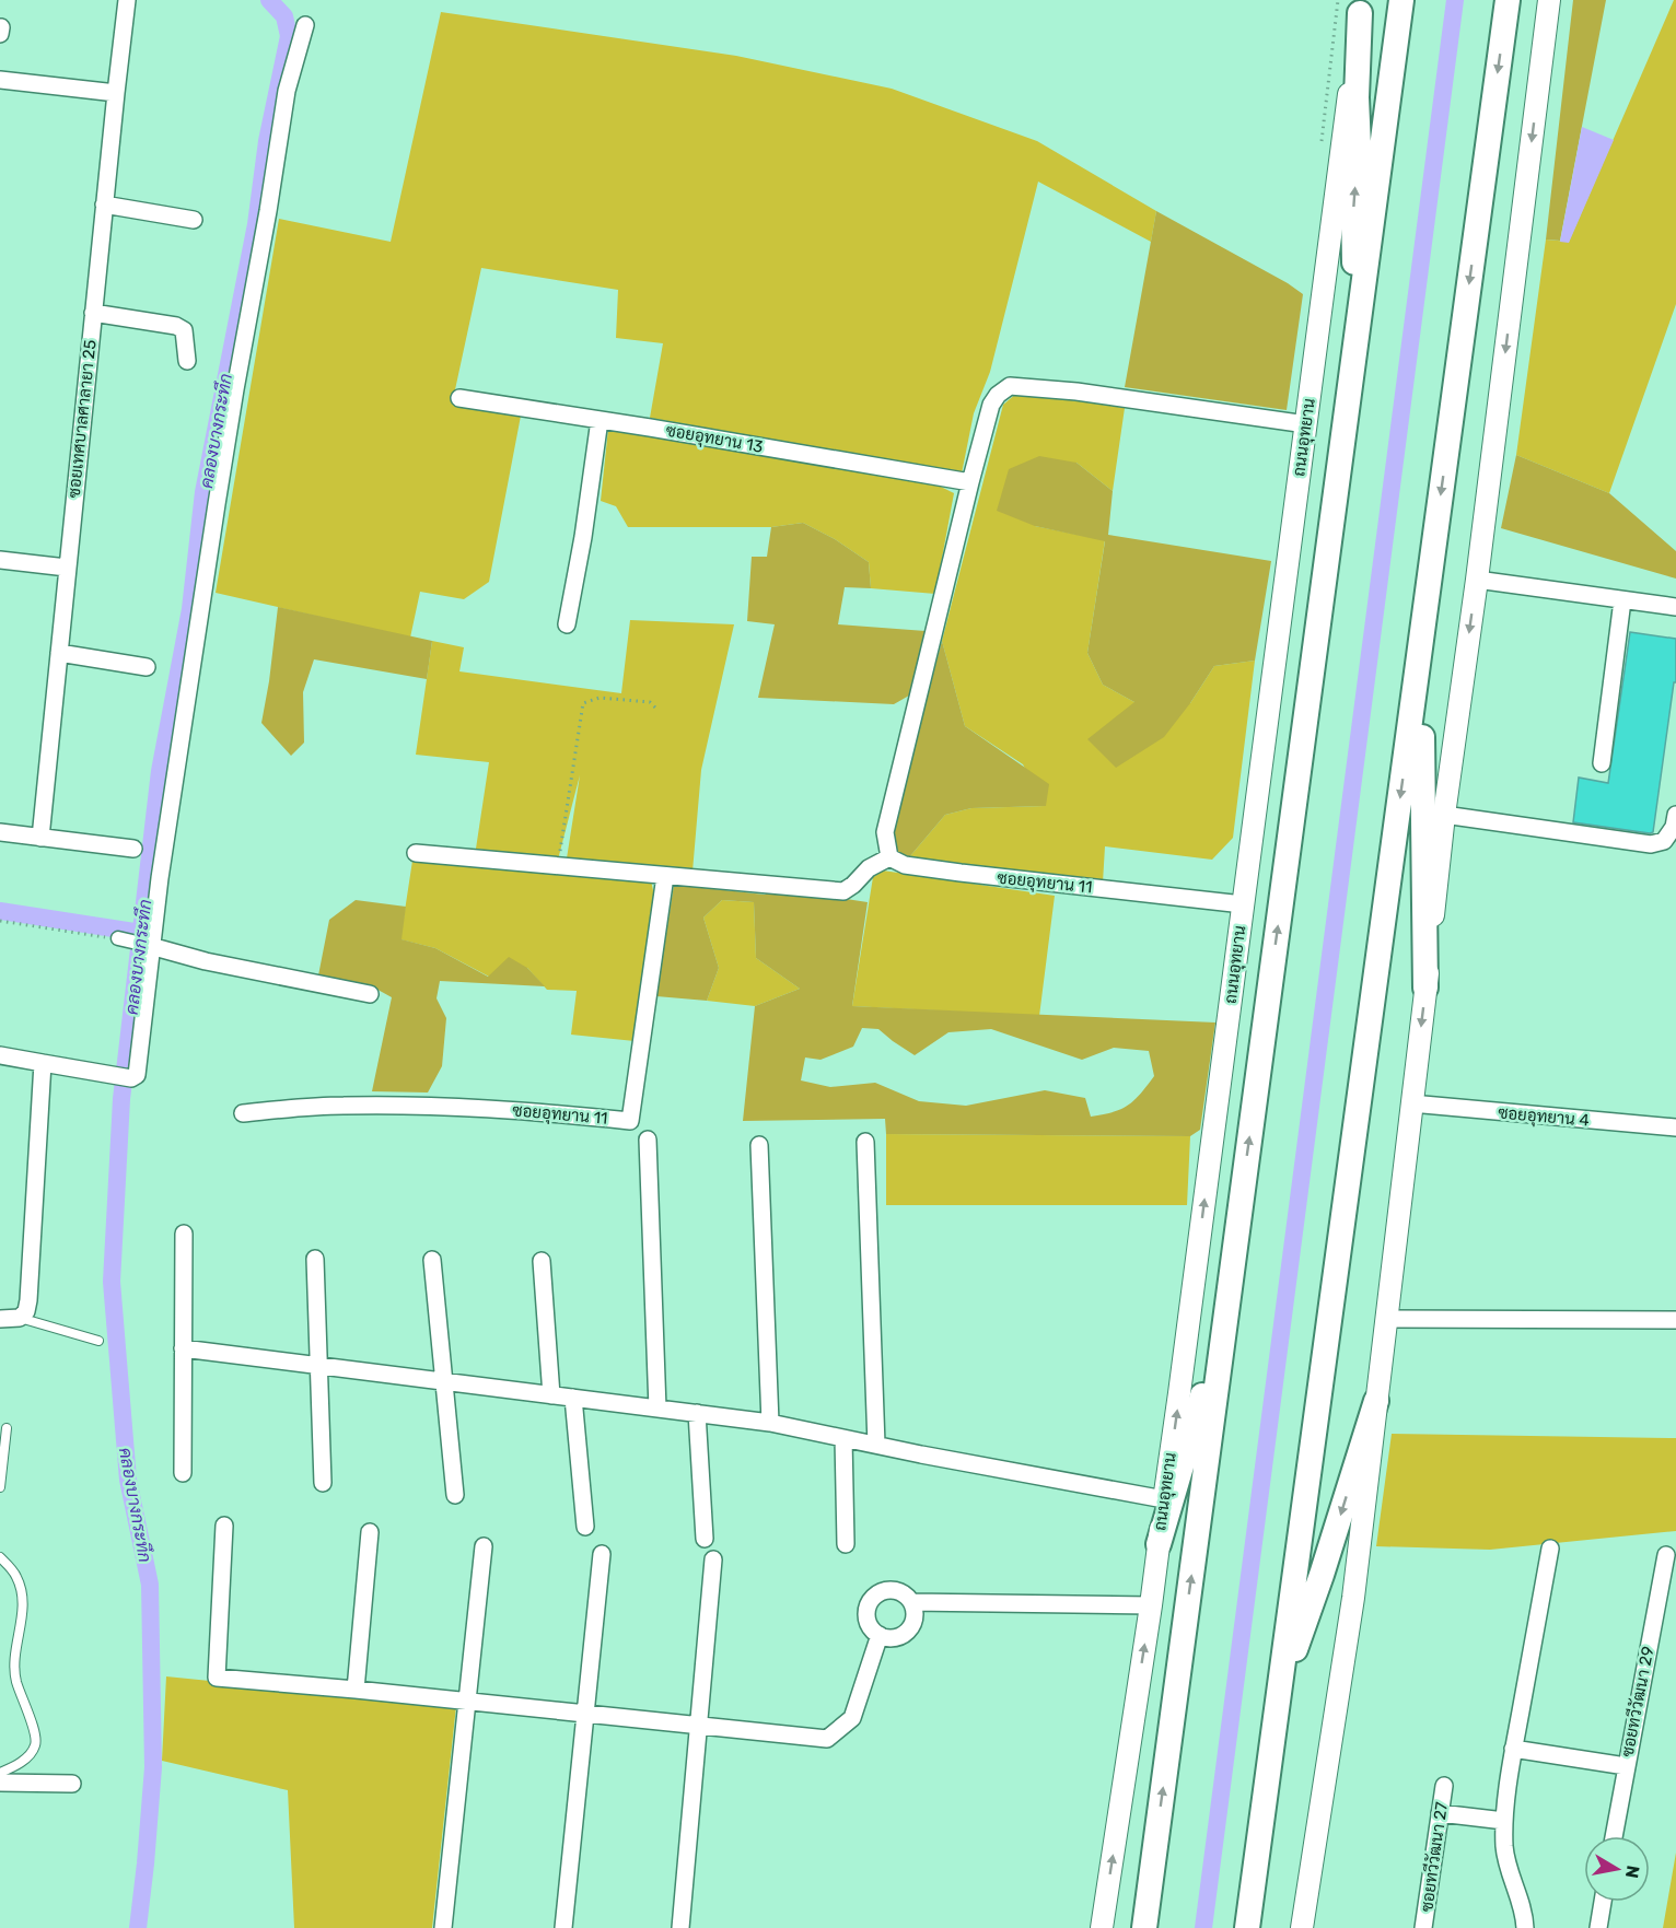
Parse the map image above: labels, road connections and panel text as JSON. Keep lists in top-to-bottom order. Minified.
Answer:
{"streets":{"street":["ซอยเทศบาลศาลายา 25","ถนนอุทยาน","ซอยอุทยาน 13","ซอยอุทยาน 11","ซอยอุทยาน 4","ซอยทวีวัฒนา 29","ซอยทวีวัฒนา 27"]},"crossings":[["ถนนอุทยาน","ซอยอุทยาน 11"]],"one_way":["ถนนอุทยาน"],"water":["คลองบางกระทึก"],"north":"right"}
